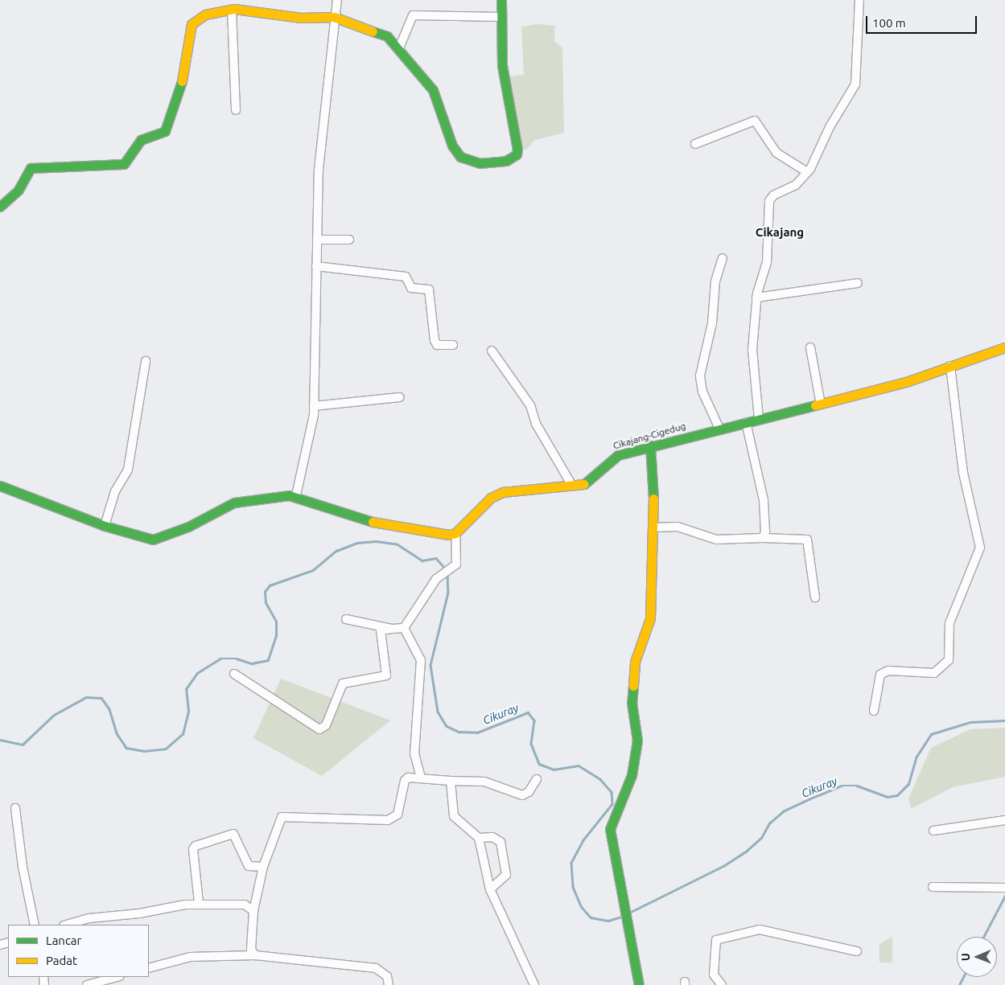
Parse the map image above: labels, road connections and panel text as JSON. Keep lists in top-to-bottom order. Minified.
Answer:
{"streets":{"street":["Cikajang-Cigedug"]},"districts":["Cikajang"],"water":["Cikuray"],"legend":["Lancar","Padat"],"scale_bar":"100 m","north":"left"}
